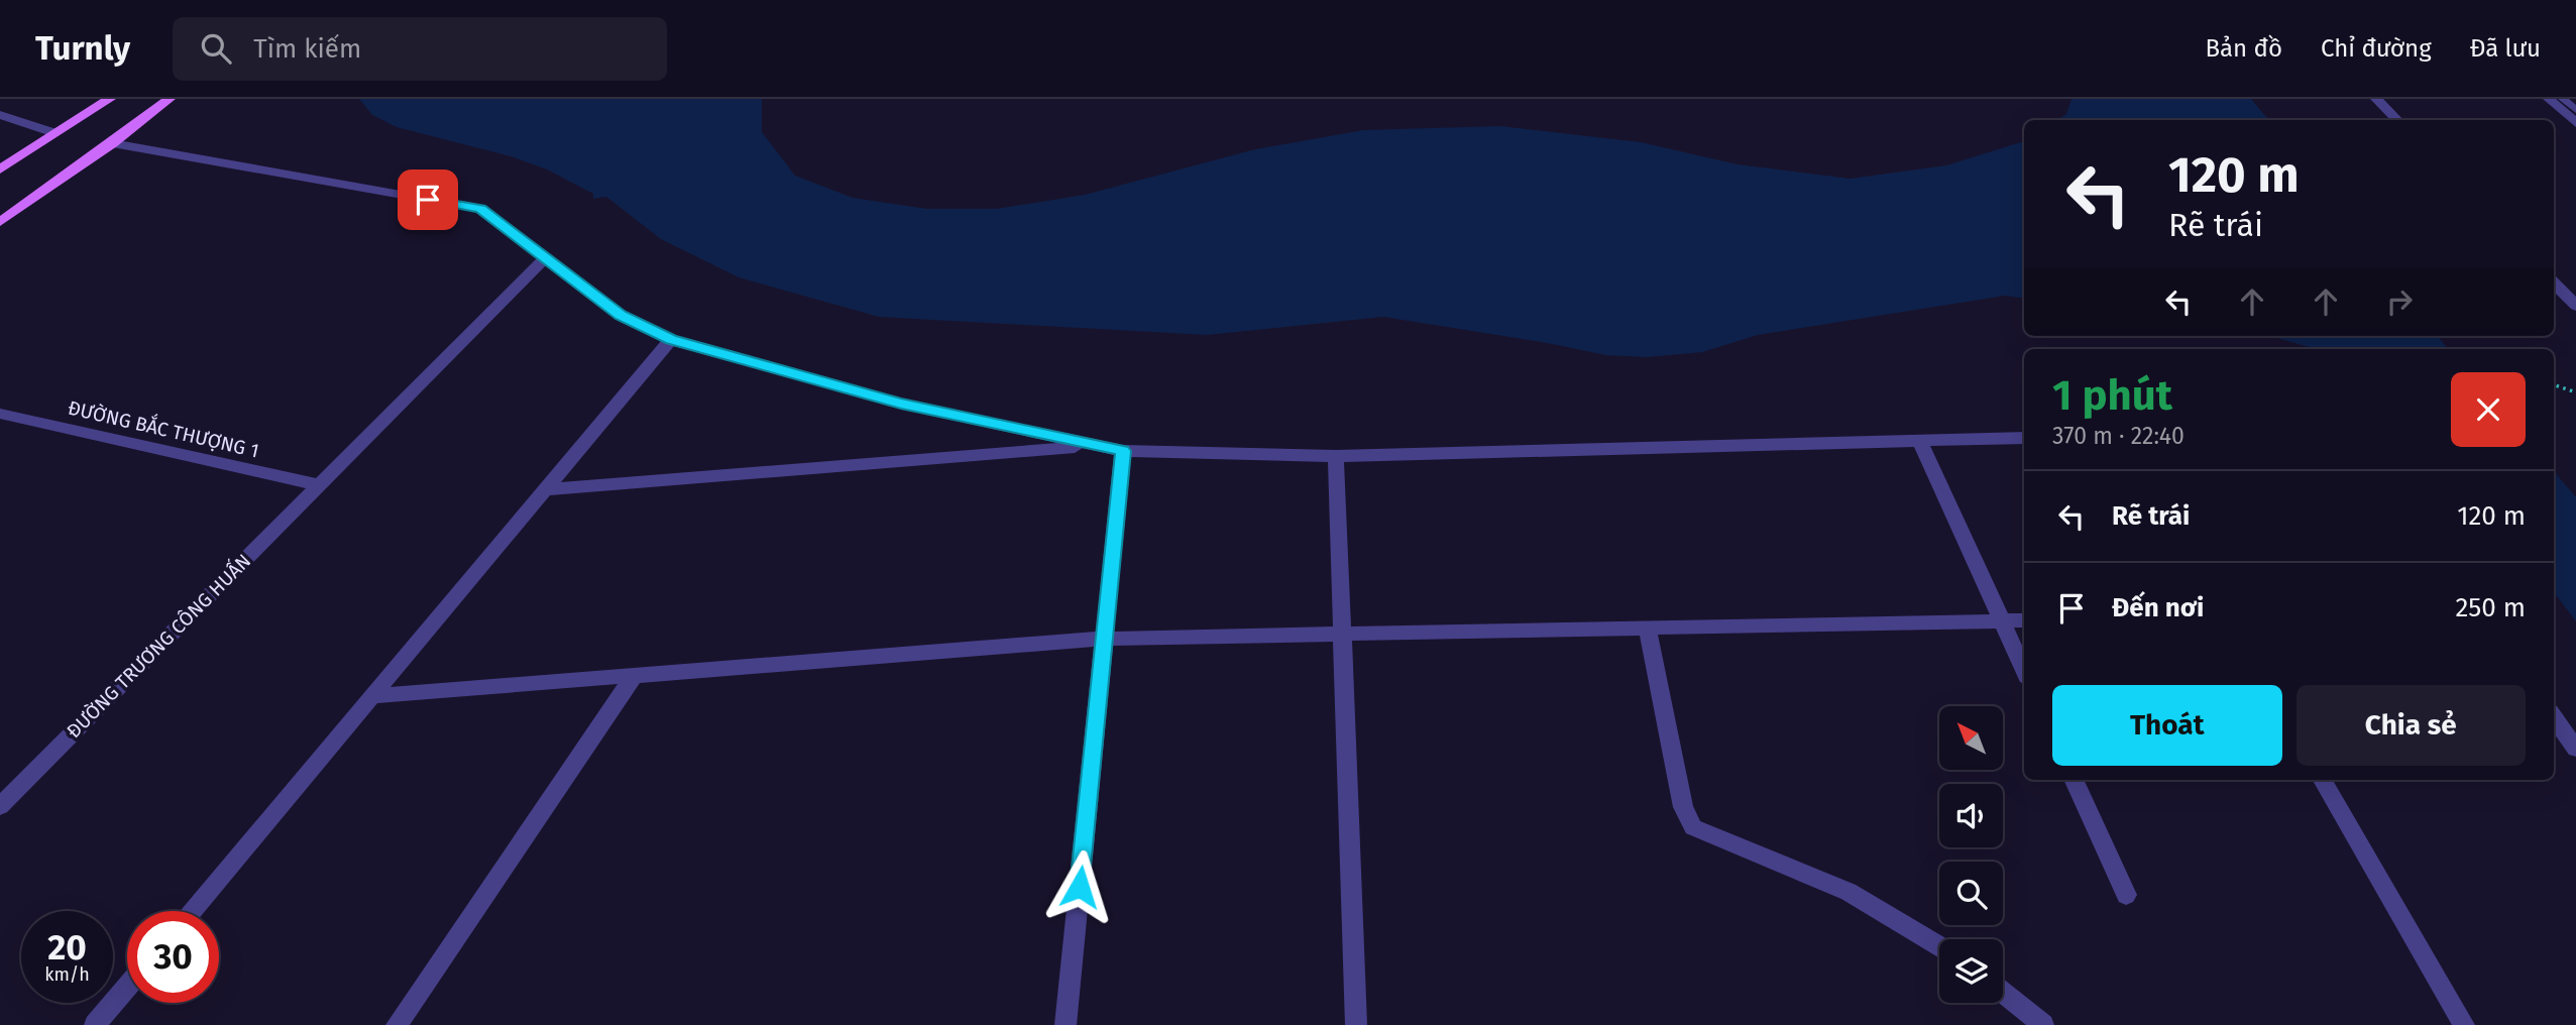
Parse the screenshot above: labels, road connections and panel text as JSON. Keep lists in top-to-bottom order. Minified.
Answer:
{"streets":{"street":["ĐƯỜNG BẮC THƯỢNG 1","ĐƯỜNG TRƯƠNG CÔNG HUẤN"]},"crossings":[["ĐƯỜNG BẮC THƯỢNG 1","ĐƯỜNG TRƯƠNG CÔNG HUẤN"]],"north":"top left","page":{"header":"Turnly","search":"Tìm kiếm","nav":["Bản đồ","Chỉ đường","Đã lưu"],"turn":["120 m","Rẽ trái"],"heading":["1 phút","370 m · 22:40"],"list":[{"name":"Rẽ trái","value":"120 m"},{"name":"Đến nơi","value":"250 m"}],"buttons":["Thoát","Chia sẻ"],"speed":"20 km/h","limit":"30"}}
